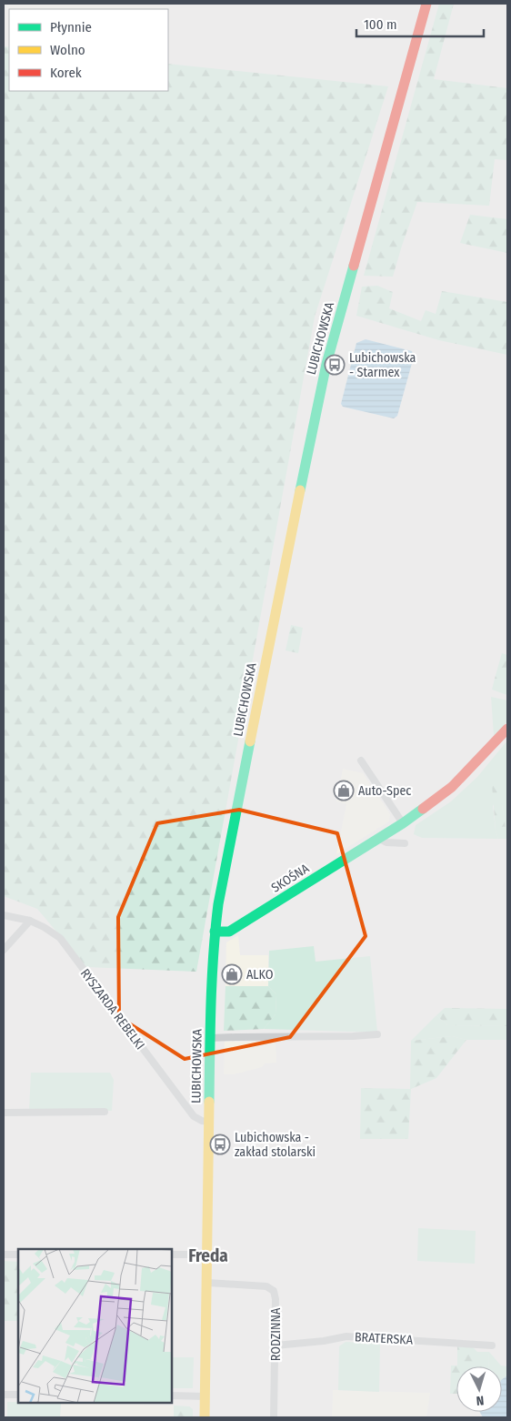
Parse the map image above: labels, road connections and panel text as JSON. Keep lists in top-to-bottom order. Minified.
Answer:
{"streets":{"street":["LUBICHOWSKA","SKOŚNA","RYSZARDA REBELKI","RODZINNA","BRATERSKA"]},"crossings":[["LUBICHOWSKA","SKOŚNA"],["LUBICHOWSKA","RYSZARDA REBELKI"],["LUBICHOWSKA","RODZINNA"],["RODZINNA","BRATERSKA"]],"districts":["Freda"],"places":{"bus stop":["Lubichowska - Starmex","Lubichowska - zakład stolarski"],"shop":["Auto-Spec","ALKO"]},"legend":["Płynnie","Wolno","Korek"],"scale_bar":"100 m","north":"bottom"}
